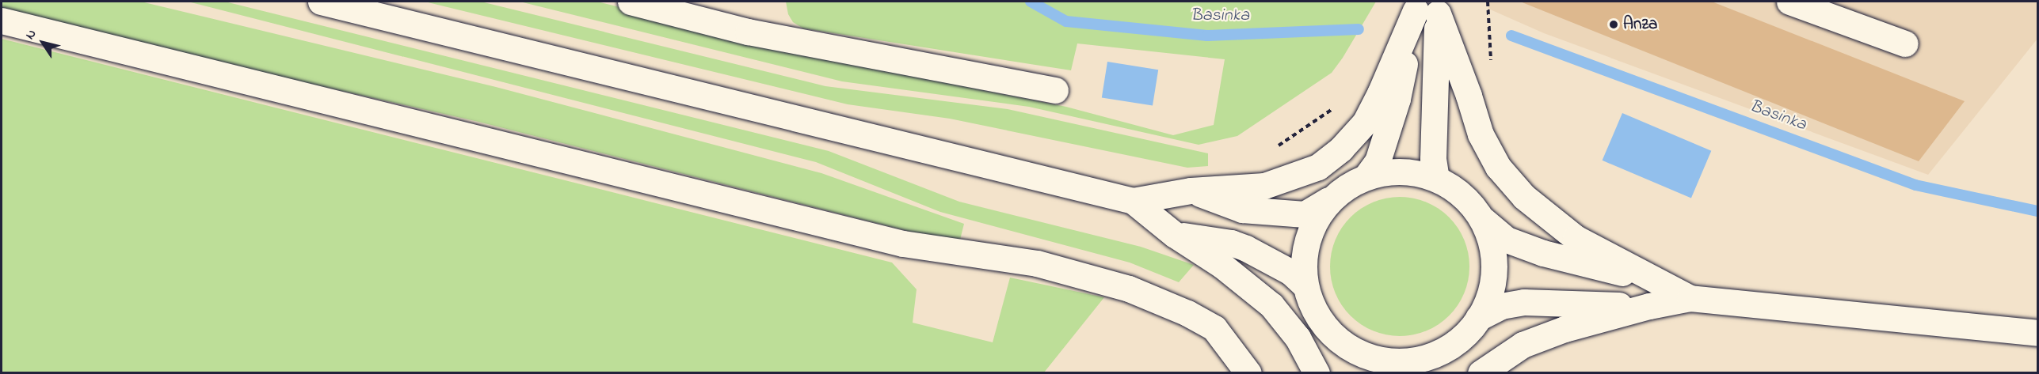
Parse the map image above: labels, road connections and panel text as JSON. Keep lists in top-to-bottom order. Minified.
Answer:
{"water":["Basinka"],"places":["Anza"],"north":"top left"}
